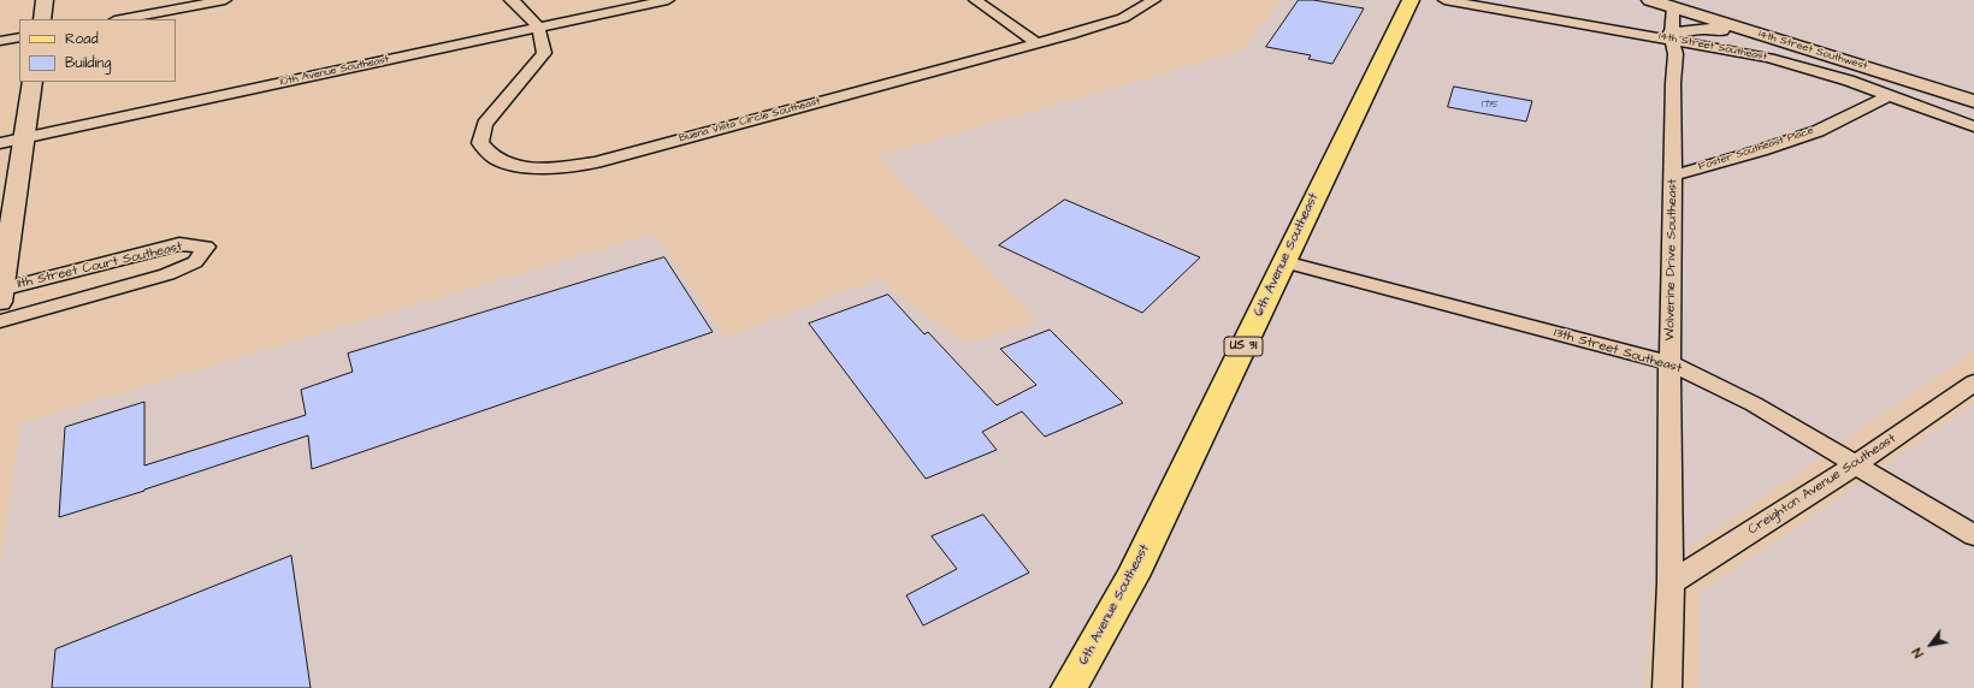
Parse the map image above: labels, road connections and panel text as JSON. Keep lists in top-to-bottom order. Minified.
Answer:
{"streets":{"main road":["6th Avenue Southeast","US 31"],"street":["14th Street Southeast","14th Street Southwest","10th Avenue Southeast","Buena Vista Circle Southeast","Foster Southeast Place","Wolverine Drive Southeast","11th Street Court Southeast","13th Street Southeast","Creighton Avenue Southeast"]},"crossings":[["14th Street Southeast","Foster Southeast Place"],["14th Street Southeast","Wolverine Drive Southeast"],["14th Street Southwest","Wolverine Drive Southeast"],["10th Avenue Southeast","Buena Vista Circle Southeast"],["Foster Southeast Place","Wolverine Drive Southeast"],["6th Avenue Southeast","13th Street Southeast"],["Wolverine Drive Southeast","13th Street Southeast"],["Wolverine Drive Southeast","Creighton Avenue Southeast"],["13th Street Southeast","Creighton Avenue Southeast"]],"house_numbers":["1715"],"legend":["Road","Building"],"north":"bottom left"}
